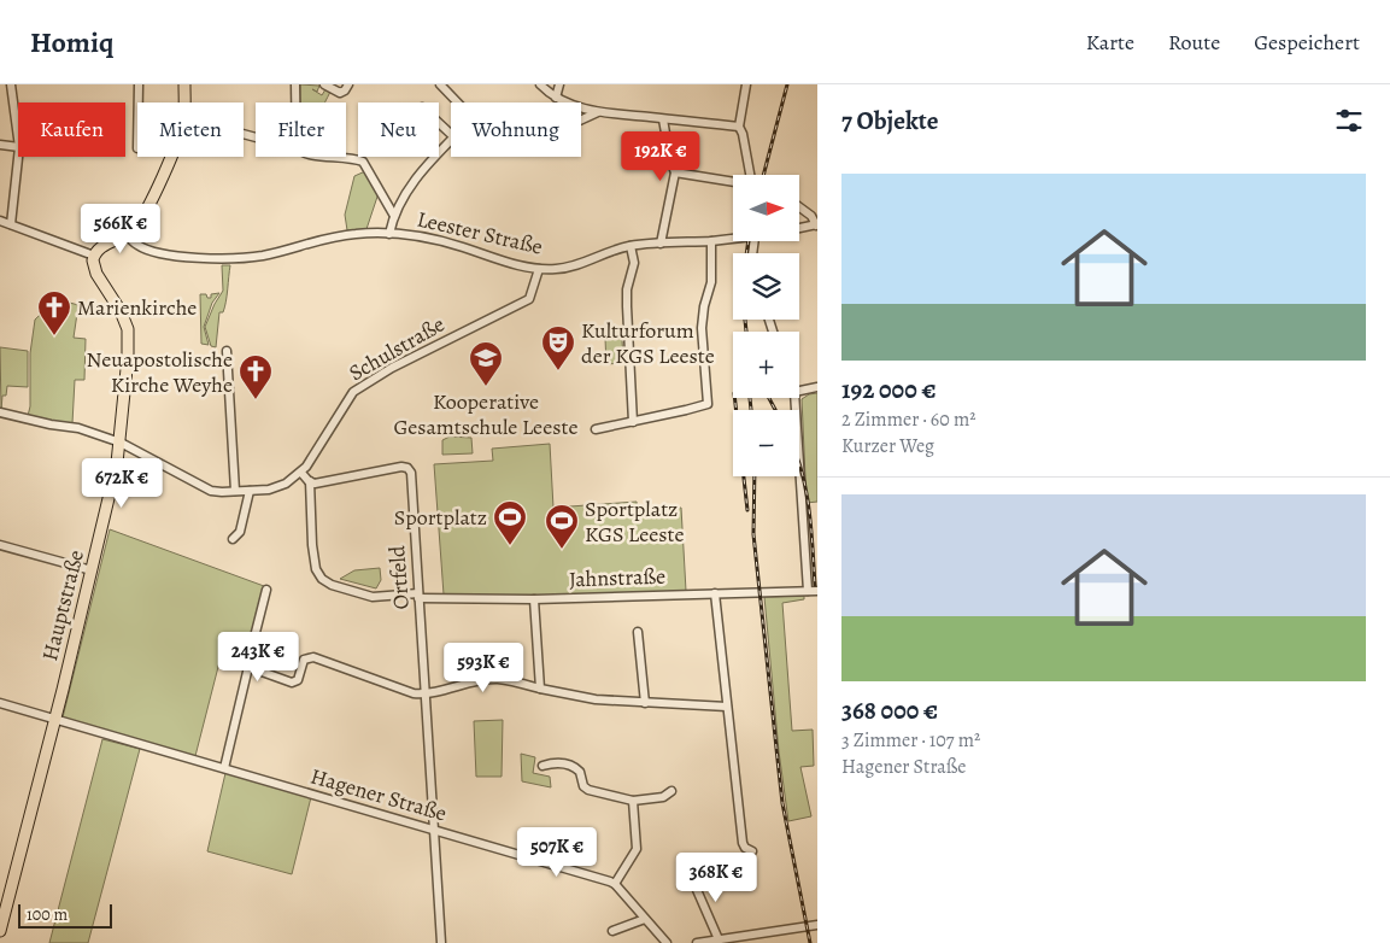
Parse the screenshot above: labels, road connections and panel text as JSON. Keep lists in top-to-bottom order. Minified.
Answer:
{"streets":{"main road":["Hauptstraße"],"street":["Leester Straße","Schulstraße","Ortfeld","Jahnstraße","Hagener Straße"]},"crossings":[["Leester Straße","Schulstraße"],["Schulstraße","Hauptstraße"],["Ortfeld","Jahnstraße"],["Ortfeld","Hagener Straße"],["Hauptstraße","Hagener Straße"]],"places":{"church":["Marienkirche","Neuapostolische Kirche Weyhe"],"theatre":["Kulturforum der KGS Leeste"],"school or university":["Kooperative Gesamtschule Leeste"],"sports":["Sportplatz","Sportplatz KGS Leeste"]},"scale_bar":"100 m","north":"right","page":{"header":"Homiq","nav":["Karte","Route","Gespeichert"],"heading":"7 Objekte","chip":["Kaufen","Mieten","Filter","Neu","Wohnung"],"price":["192K €","566K €","672K €","243K €","593K €","507K €","368K €"],"list":[{"name":"192 000 €","note":"2 Zimmer · 60 m² · Kurzer Weg"},{"name":"368 000 €","note":"3 Zimmer · 107 m² · Hagener Straße"}],"map_buttons":["+","−"],"scale":"100 m"}}
